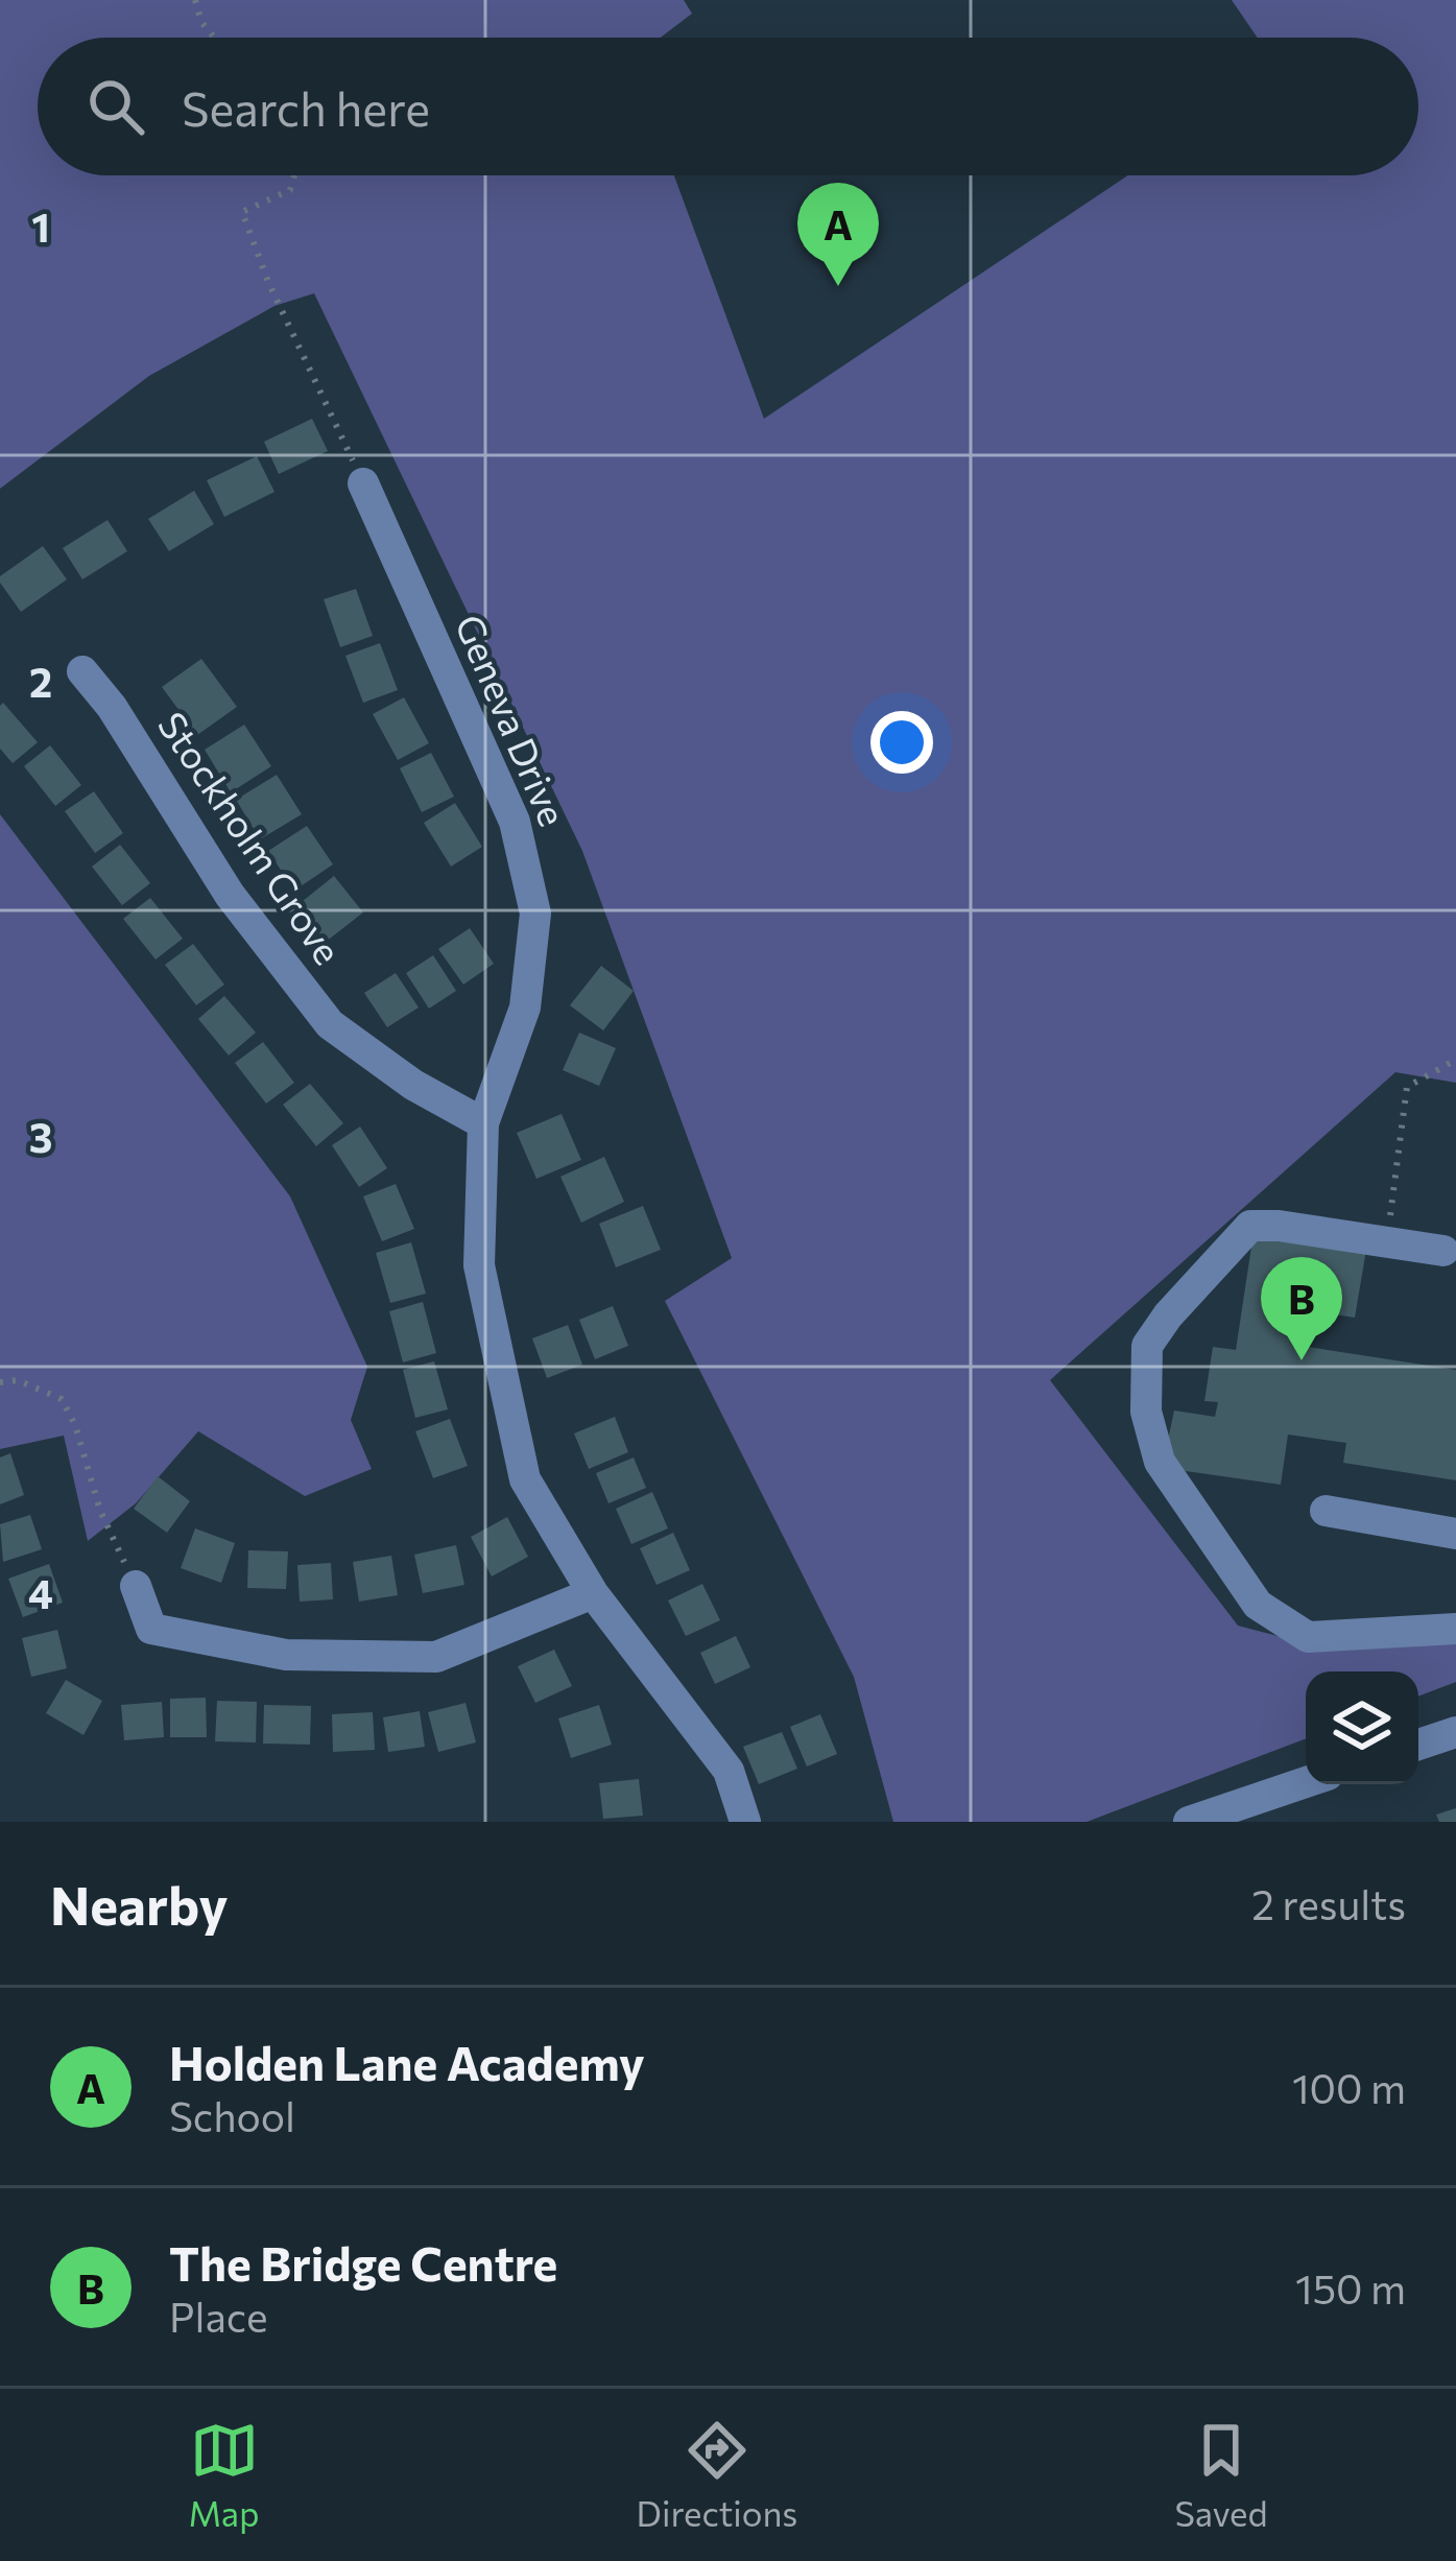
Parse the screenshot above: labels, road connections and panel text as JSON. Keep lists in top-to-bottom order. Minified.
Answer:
{"streets":{"street":["Geneva Drive","Stockholm Grove"]},"crossings":[["Geneva Drive","Stockholm Grove"]],"page":{"search":"Search here","pins":["A","B"],"heading":["Nearby","2 results"],"list":[{"mark":"A","name":"Holden Lane Academy","note":"School","value":"100 m"},{"mark":"B","name":"The Bridge Centre","note":"Place","value":"150 m"}],"nav":["Map","Directions","Saved"]},"grid":{"rows":["1","2","3","4"]}}
